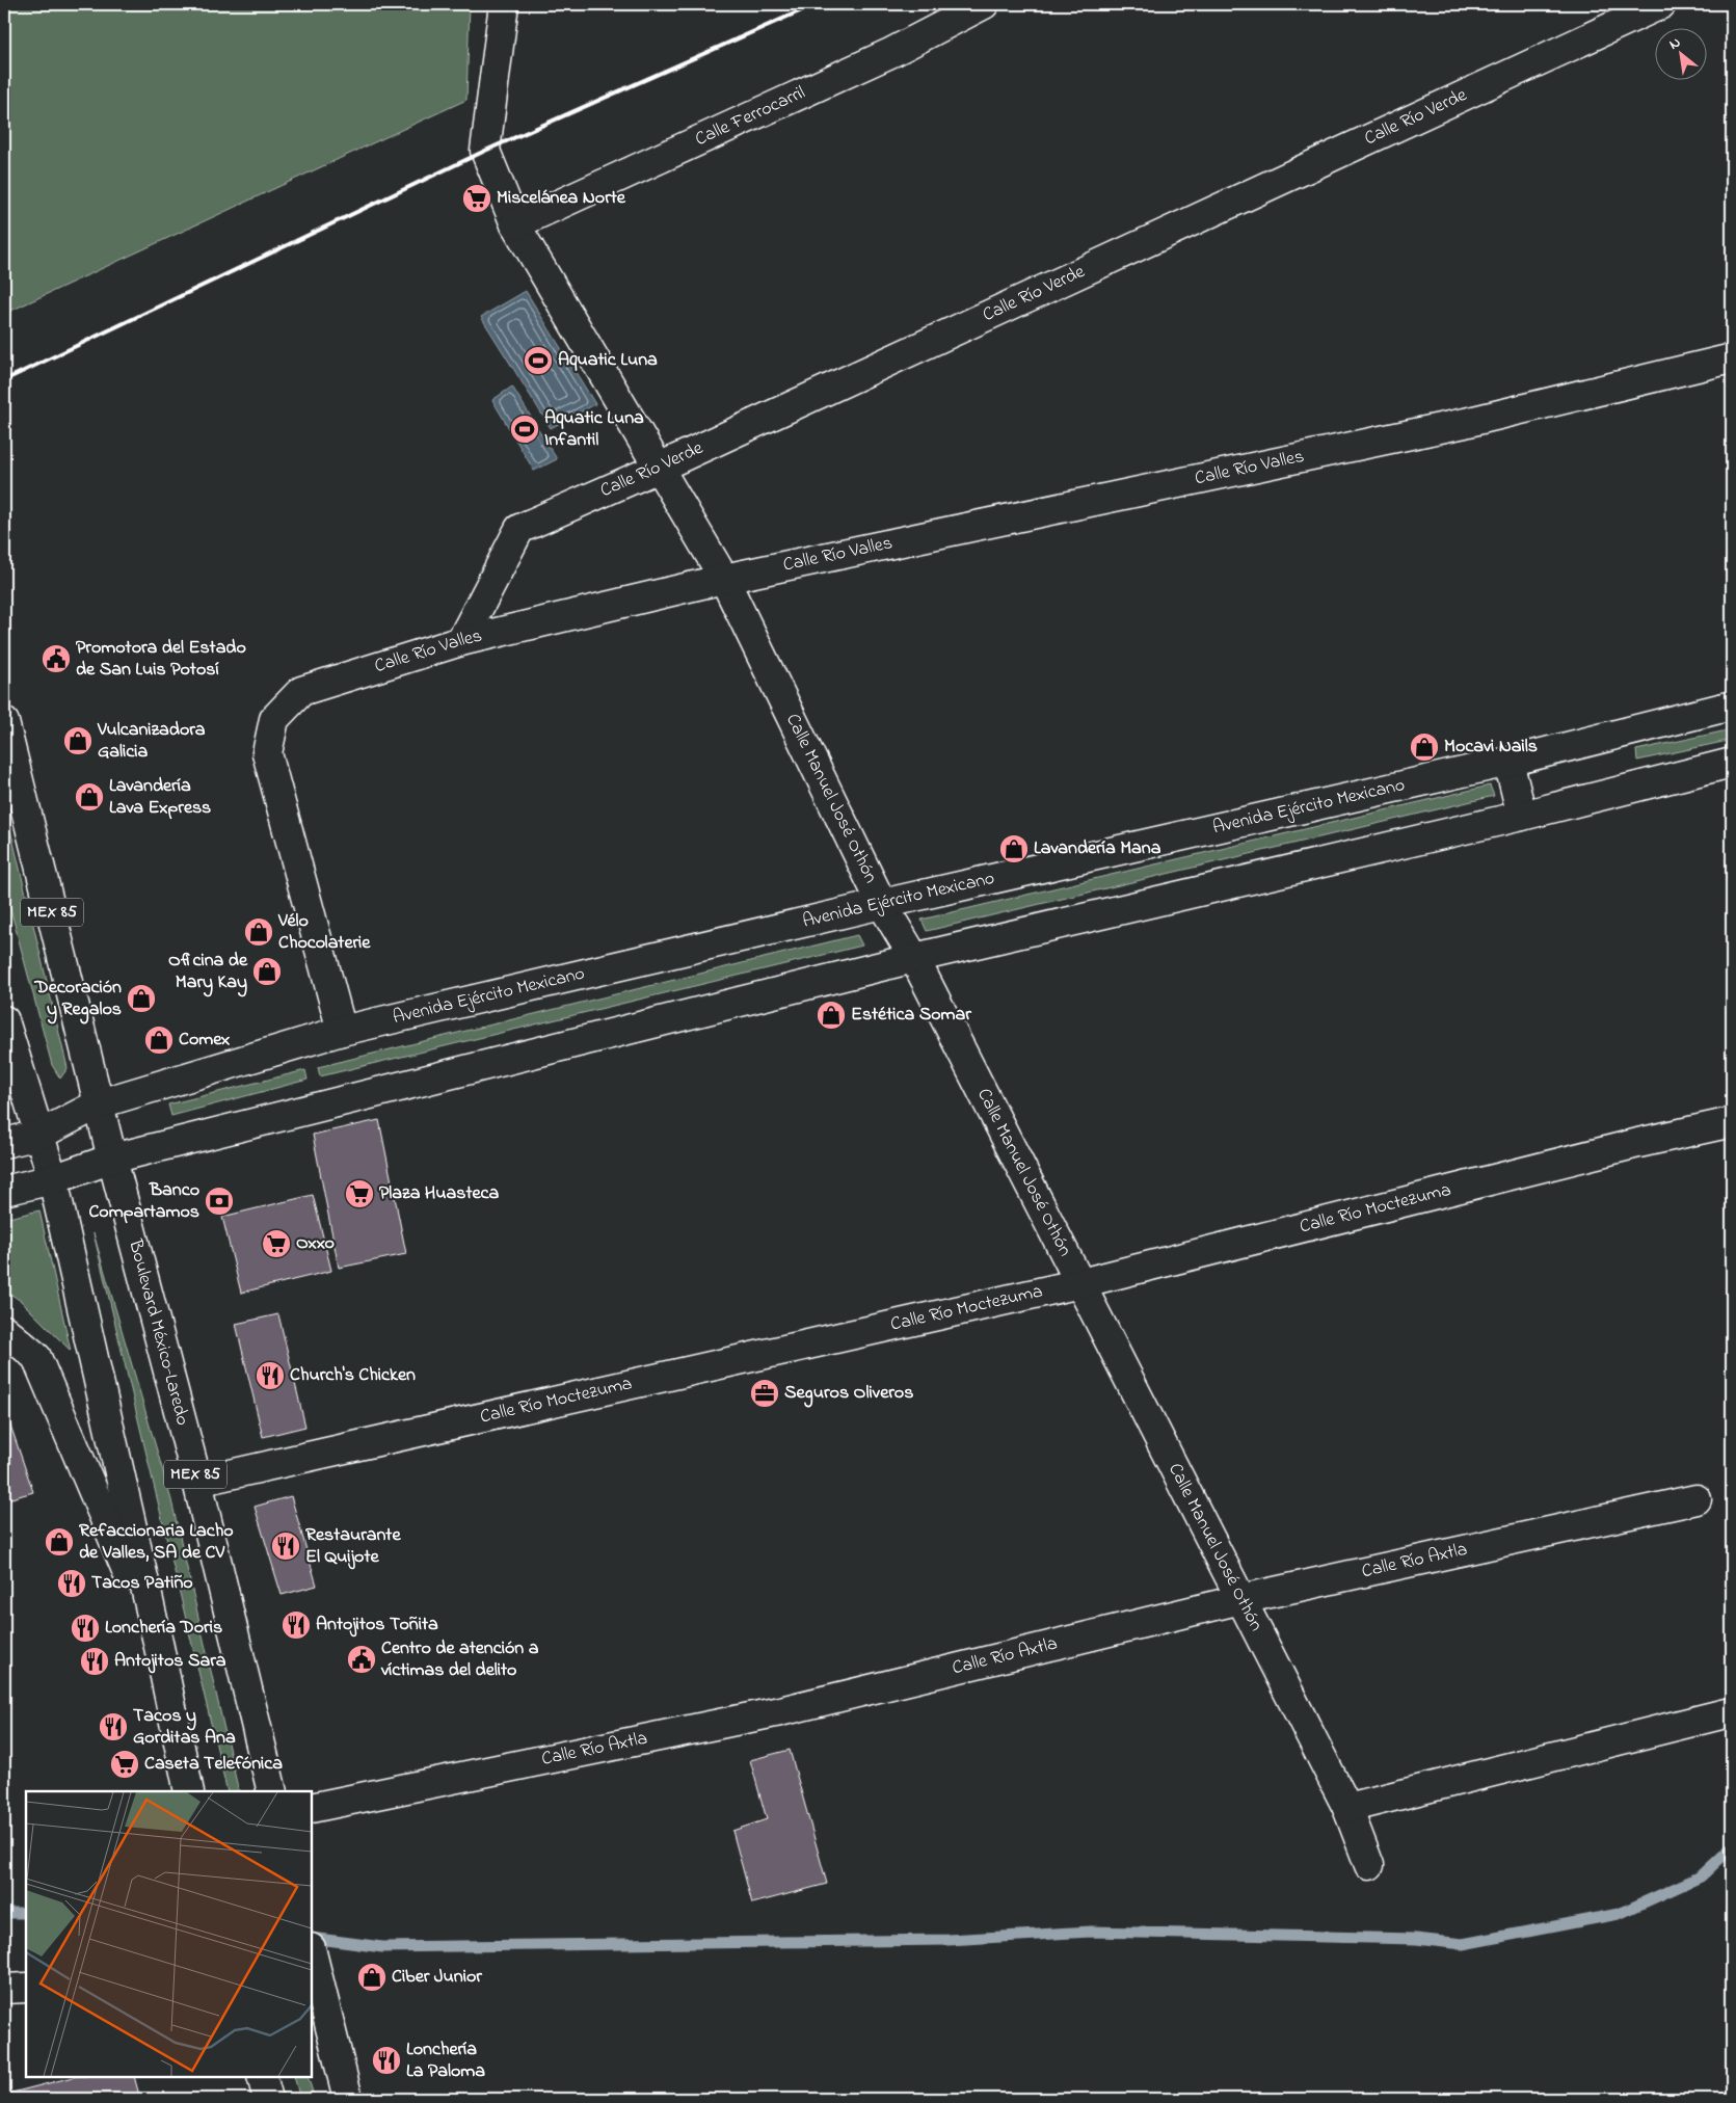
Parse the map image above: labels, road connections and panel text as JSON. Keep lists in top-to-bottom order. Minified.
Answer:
{"streets":{"street":["Calle Ferrocarril","Calle Río Verde","Calle Río Valles","Calle Manuel José Othón","Avenida Ejército Mexicano","MEX 85","Calle Río Moctezuma","Boulevard México-Laredo","Calle Río Axtla"]},"crossings":[["Calle Ferrocarril","Calle Manuel José Othón"],["Calle Río Verde","Calle Río Valles"],["Calle Río Verde","Calle Manuel José Othón"],["Calle Río Valles","Calle Manuel José Othón"],["Calle Río Valles","Avenida Ejército Mexicano"],["Calle Manuel José Othón","Avenida Ejército Mexicano"],["Calle Manuel José Othón","Calle Río Moctezuma"],["Calle Manuel José Othón","Calle Río Axtla"],["Avenida Ejército Mexicano","Boulevard México-Laredo"],["Calle Río Moctezuma","Boulevard México-Laredo"]],"places":{"supermarket":["Miscelánea Norte","Plaza Huasteca","Oxxo","Caseta Telefónica"],"sports":["Aquatic Luna","Aquatic Luna Infantil"],"public building":["Promotora del Estado de San Luis Potosí","Centro de atención a víctimas del delito"],"shop":["Vulcanizadora Galicia","Mocavi Nails","Lavandería Lava Express","Lavandería Mana","Vélo Chocolaterie","Oficina de Mary Kay","Decoración y Regalos","Estética Somar","Comex","Refaccionaria Lacho de Valles, SA de CV","Ciber Junior"],"bank":["Banco Compartamos"],"restaurant":["Church's Chicken","Restaurante El Quijote","Tacos Patiño","Antojitos Toñita","Lonchería Doris","Antojitos Sara","Tacos y Gorditas Ana","Lonchería La Paloma"],"office":["Seguros Oliveros"]},"north":"top left"}
